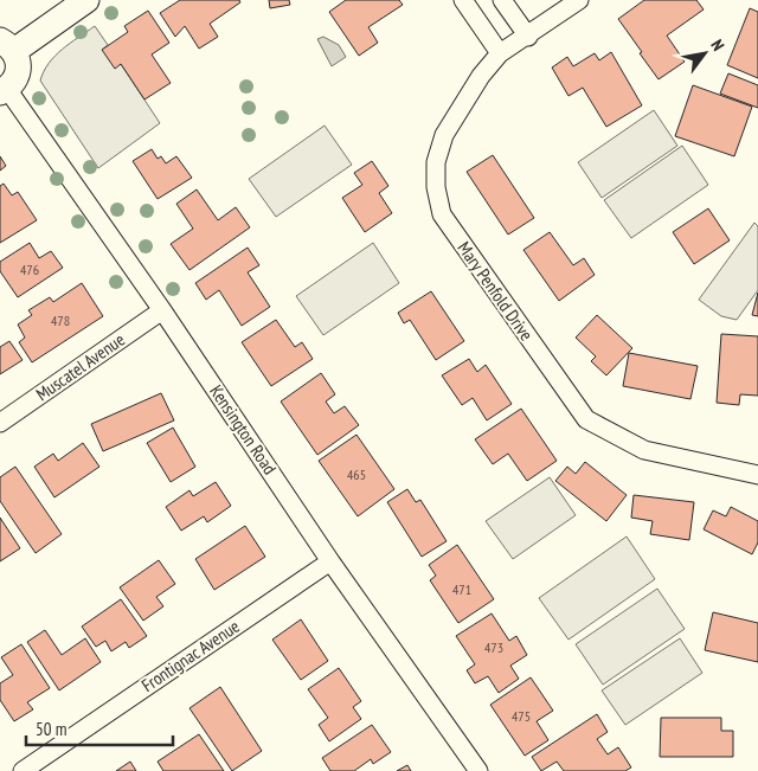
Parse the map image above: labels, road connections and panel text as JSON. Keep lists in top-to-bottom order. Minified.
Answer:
{"streets":{"street":["Mary Penfold Drive","Muscatel Avenue","Kensington Road","Frontignac Avenue"]},"crossings":[["Muscatel Avenue","Kensington Road"],["Kensington Road","Frontignac Avenue"]],"house_numbers":["476","478","465","471","473","475"],"scale_bar":"50 m","north":"top right"}
